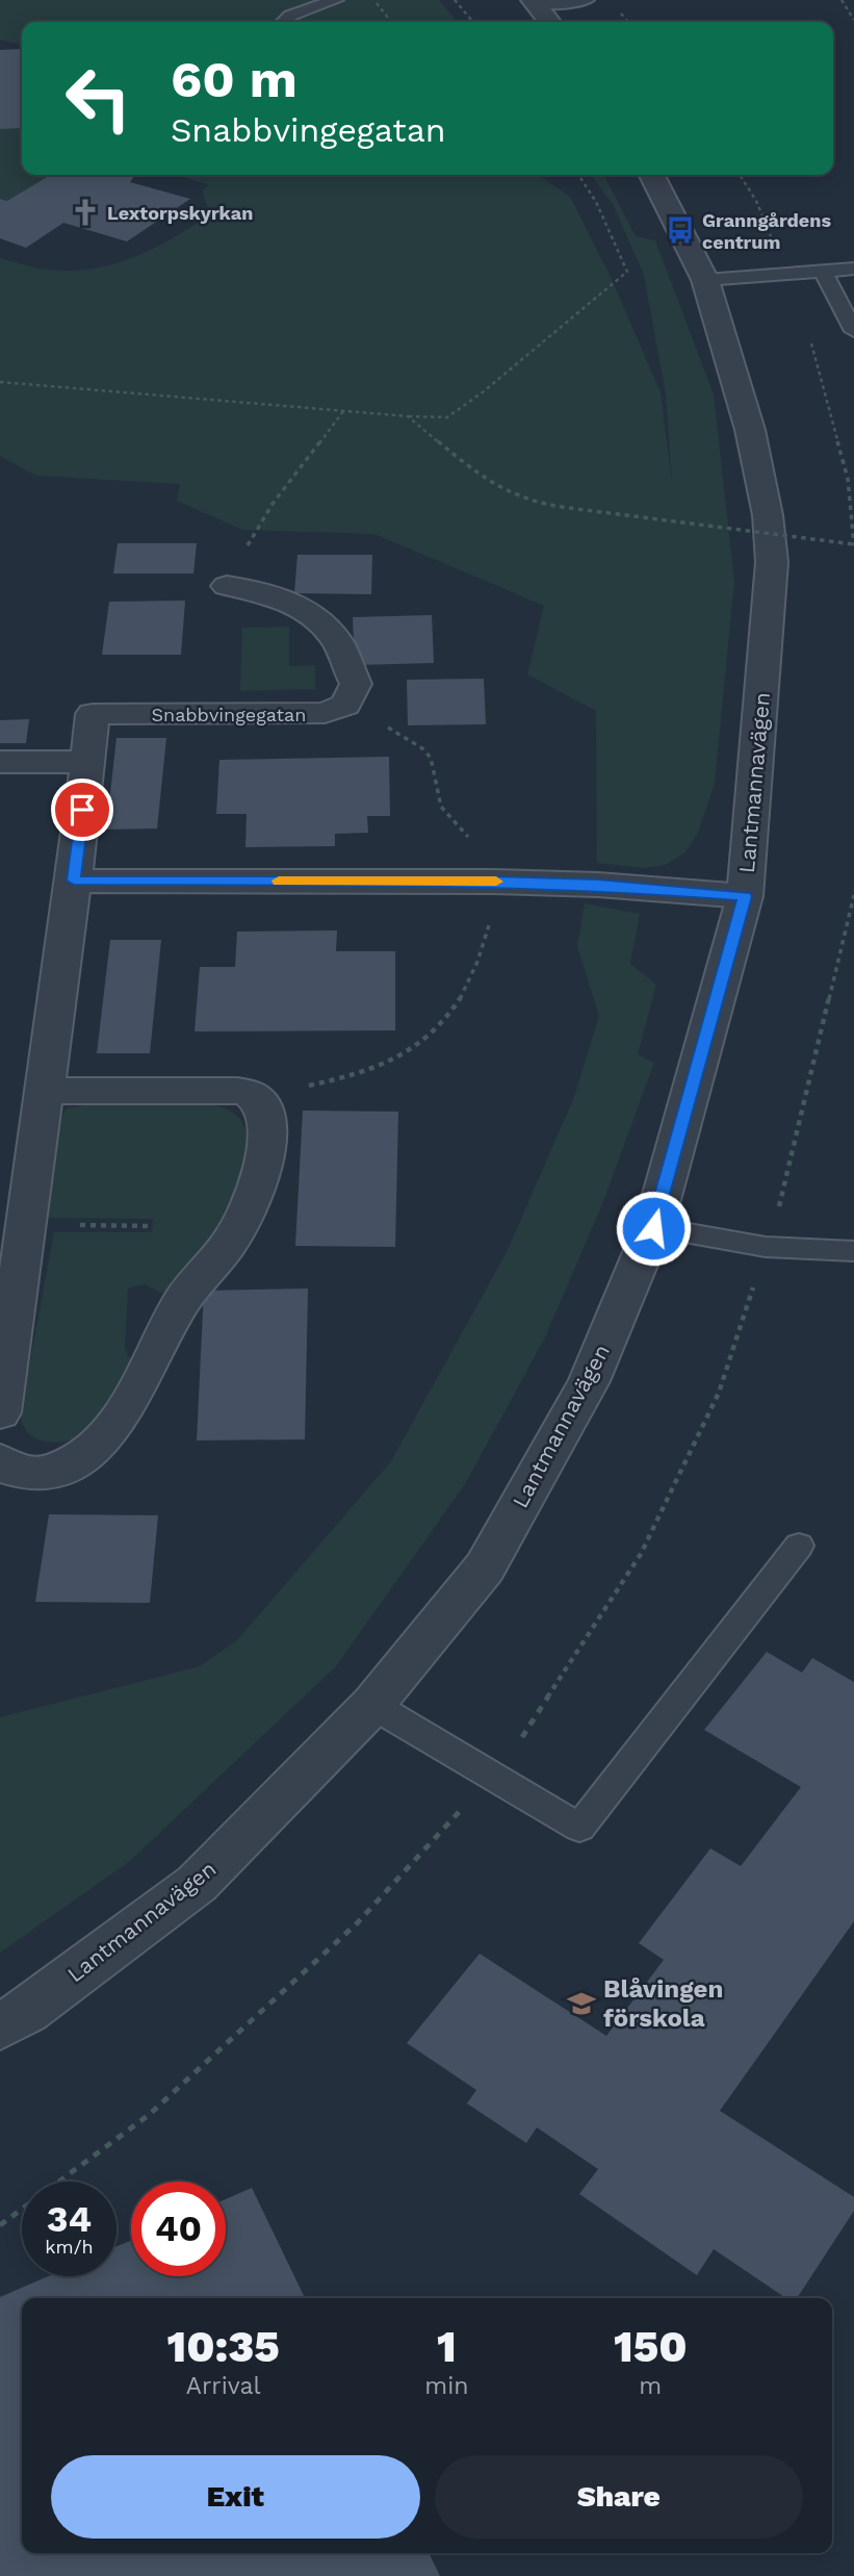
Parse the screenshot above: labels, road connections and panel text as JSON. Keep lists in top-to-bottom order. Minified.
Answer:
{"streets":{"street":["Snabbvingegatan","Lantmannavägen"]},"places":{"church":["Lextorpskyrkan"],"bus stop":["Granngårdens centrum"],"school or university":["Blåvingen förskola"]},"page":{"turn":["60 m","Snabbvingegatan"],"speed":"34 km/h","limit":"40","eta":["10:35","Arrival","1","min","150","m"],"buttons":["Exit","Share"]}}
